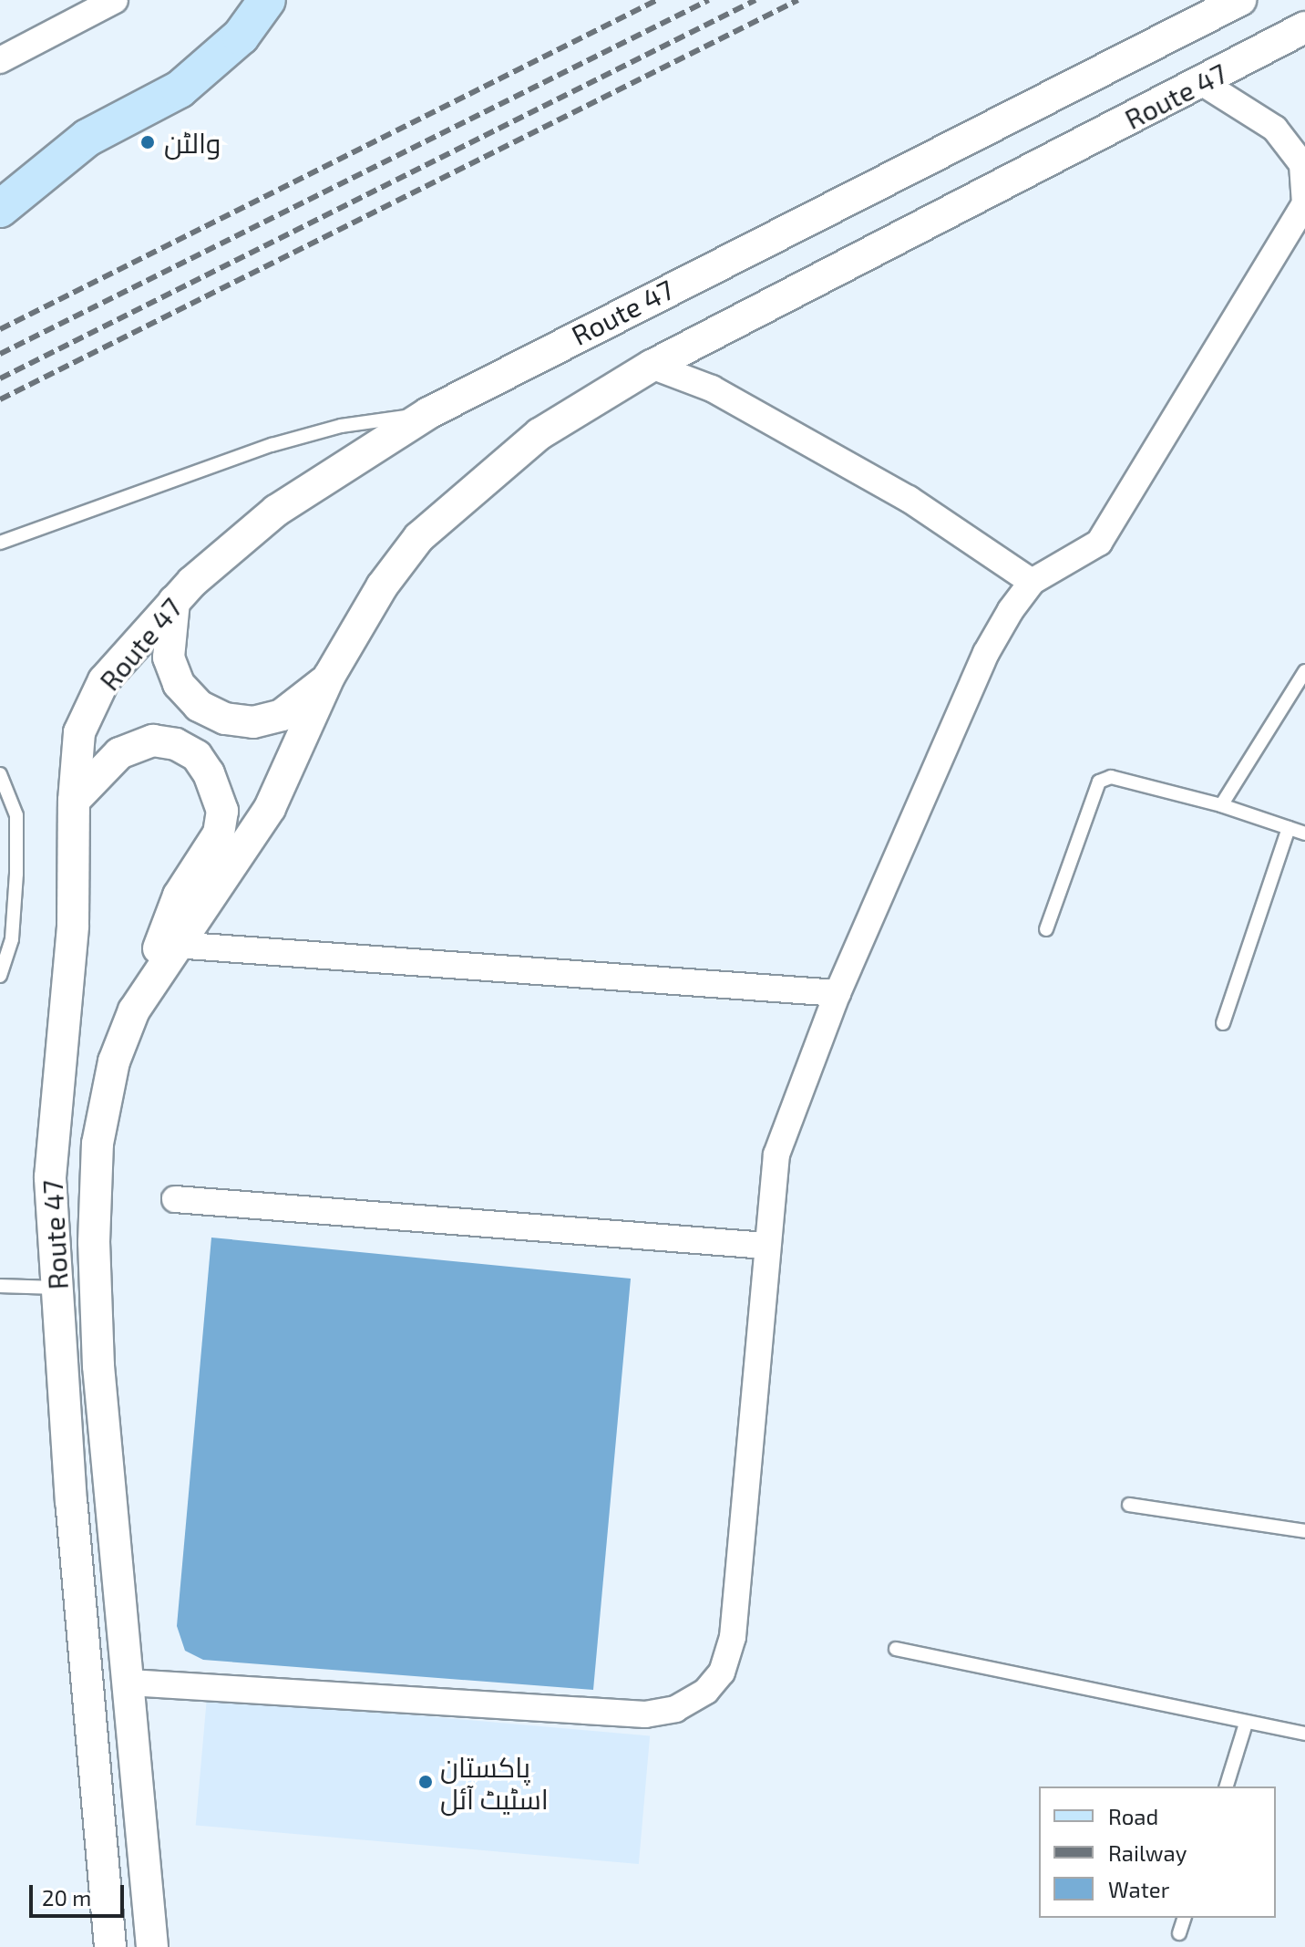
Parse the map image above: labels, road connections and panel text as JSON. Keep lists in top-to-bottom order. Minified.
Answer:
{"streets":{"street":["Route 47"]},"places":["والٹن","پاکستان اسٹیٹ آئل"],"legend":["Road","Railway","Water"],"scale_bar":"20 m"}
